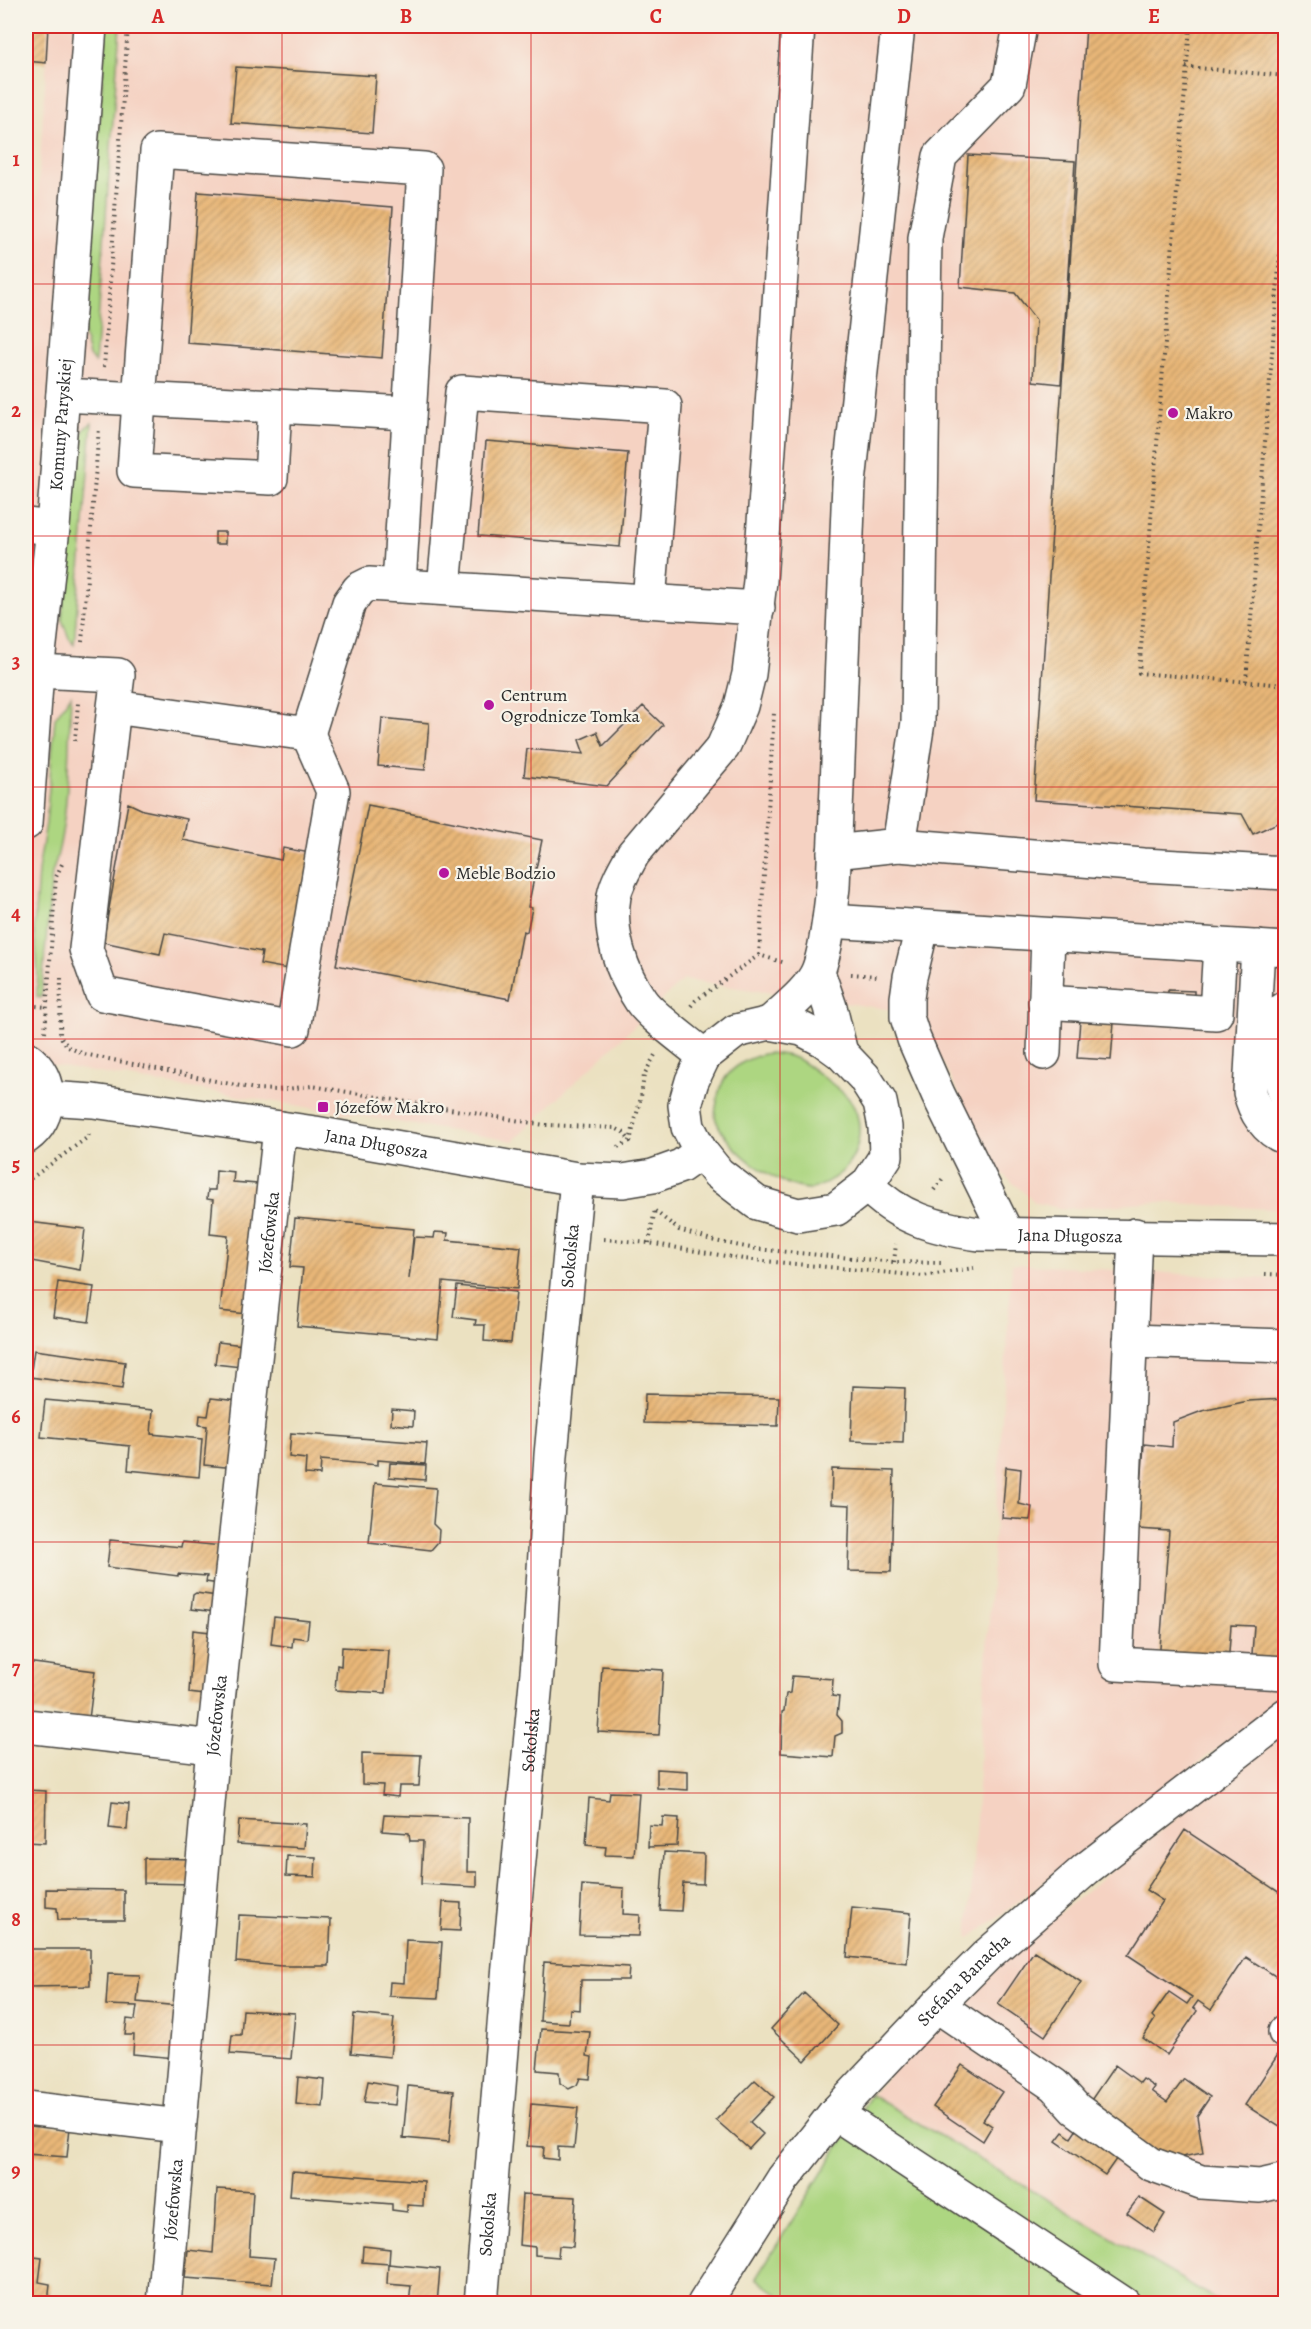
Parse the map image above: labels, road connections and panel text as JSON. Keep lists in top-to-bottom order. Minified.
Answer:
{"streets":{"street":["Komuny Paryskiej","Jana Długosza","Józefowska","Sokolska","Stefana Banacha"]},"crossings":[["Jana Długosza","Józefowska"],["Jana Długosza","Sokolska"]],"places":{"other":["Makro","Centrum Ogrodnicze Tomka","Meble Bodzio"],"transit":["Józefów Makro"]},"grid":{"columns":["A","B","C","D","E"],"rows":["1","2","3","4","5","6","7","8","9"]}}
